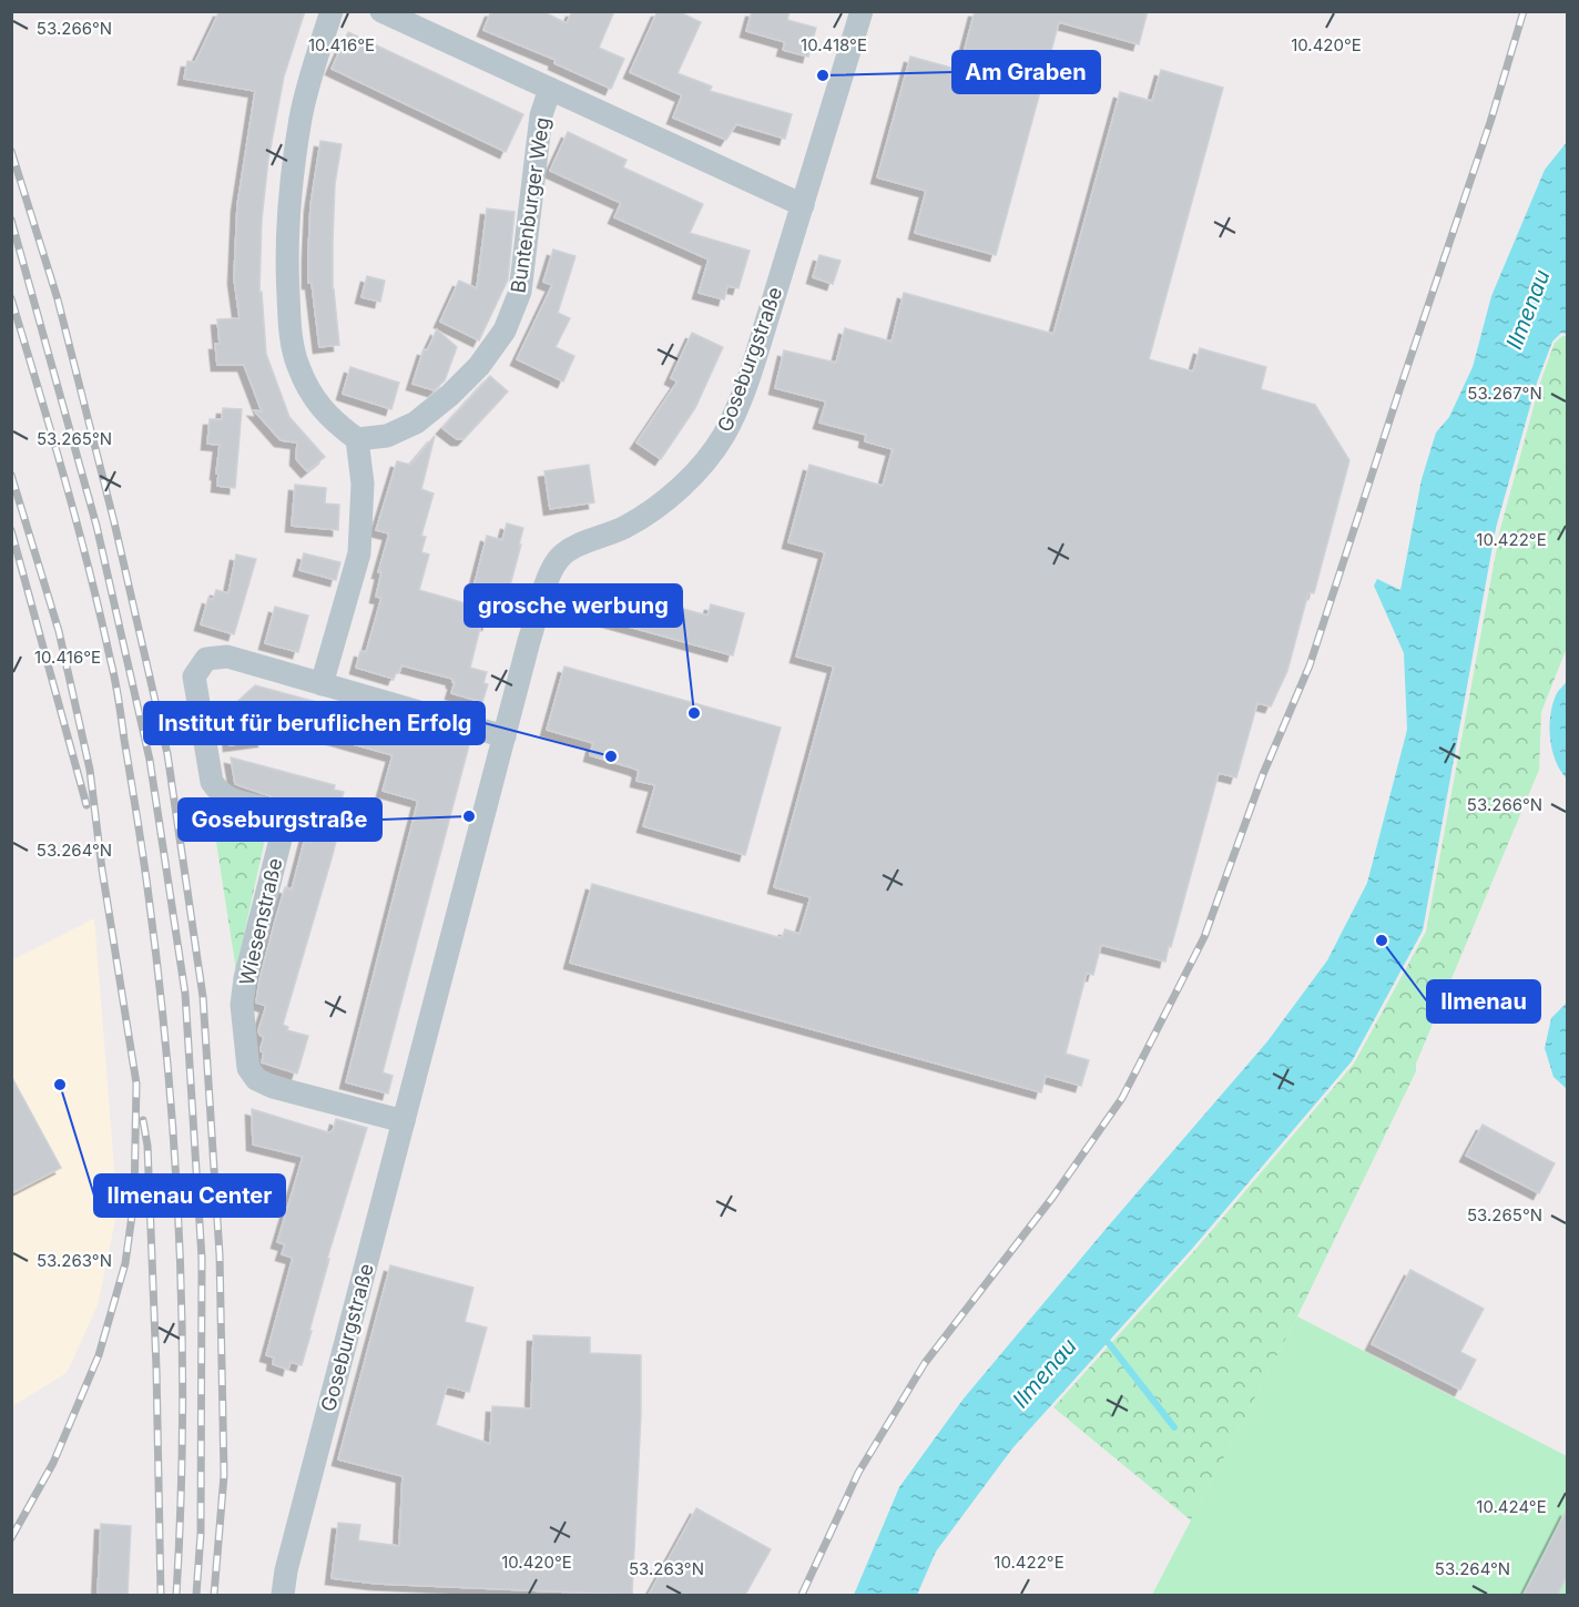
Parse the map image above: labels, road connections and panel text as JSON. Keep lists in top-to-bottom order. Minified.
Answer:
{"streets":{"street":["Buntenburger Weg","Goseburgstraße","Wiesenstraße"]},"crossings":[["Goseburgstraße","Wiesenstraße"]],"water":["Ilmenau"],"places":["Am Graben","grosche werbung","Institut für beruflichen Erfolg","Goseburgstraße","Ilmenau","Ilmenau Center"],"coordinates":["53.266°N","10.416°E","10.418°E","10.420°E","53.267°N","53.265°N","10.422°E","53.264°N","53.263°N","10.424°E"]}
